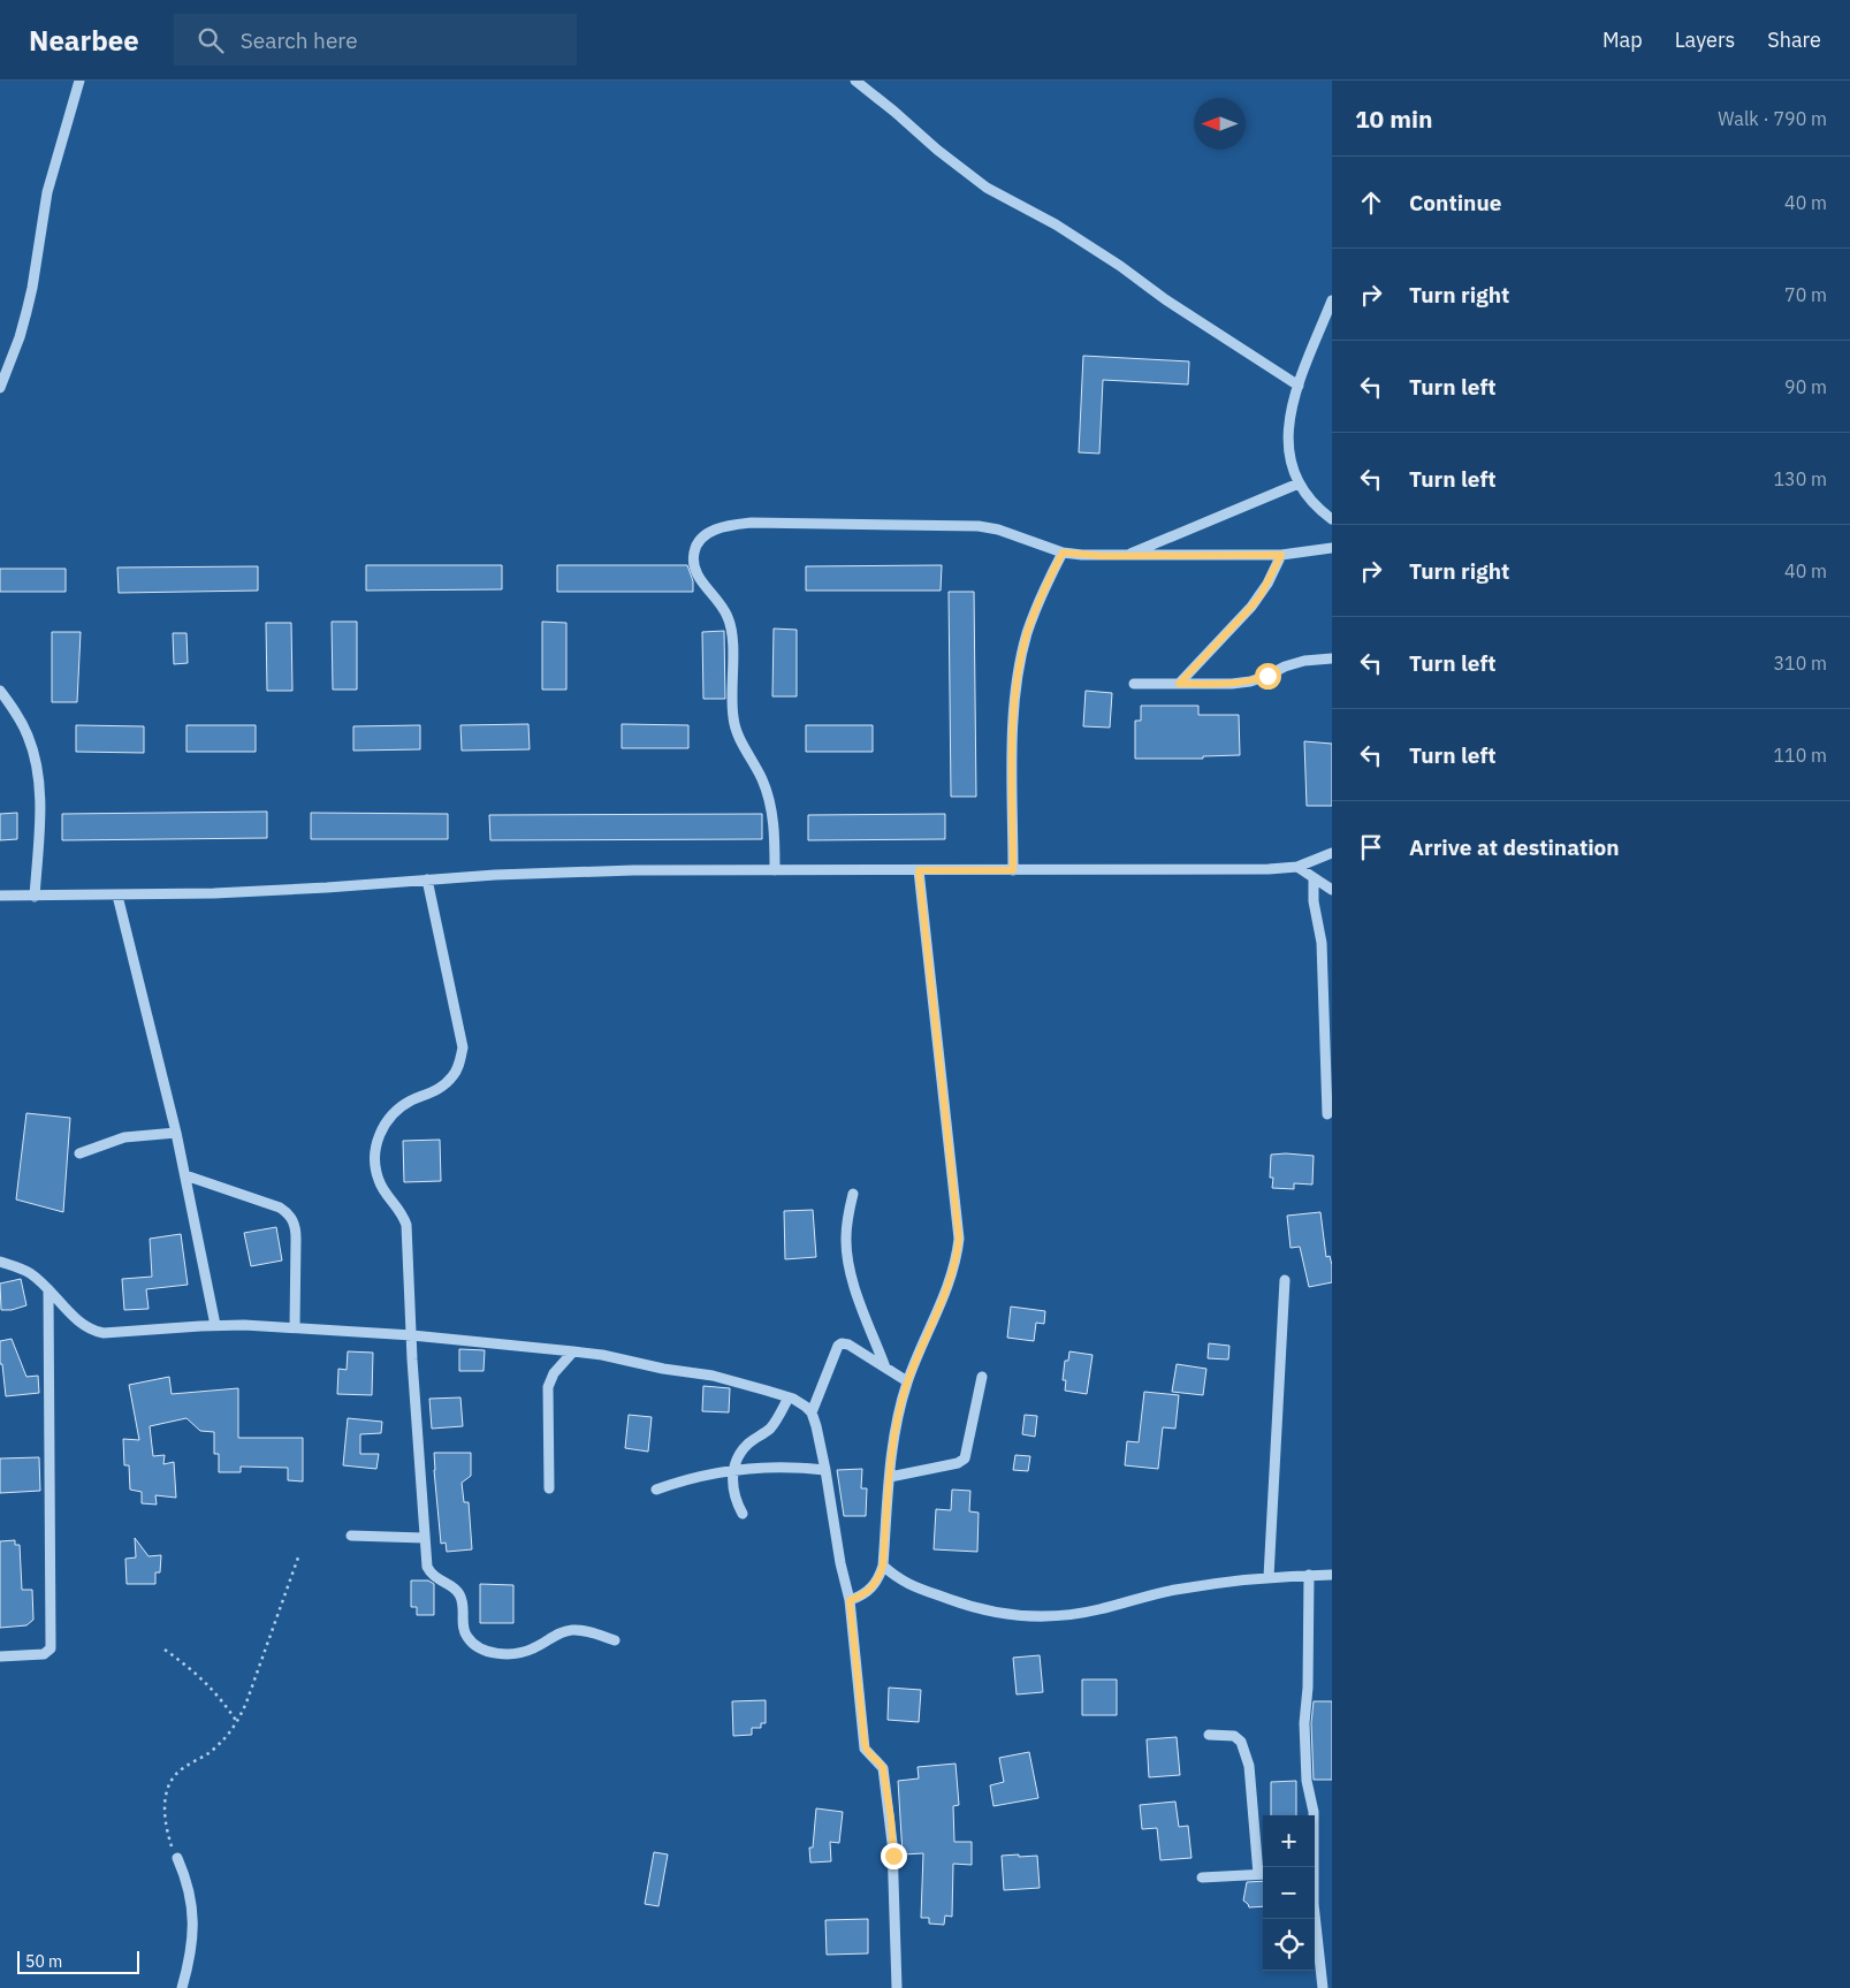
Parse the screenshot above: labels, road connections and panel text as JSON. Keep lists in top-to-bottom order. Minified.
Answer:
{"scale_bar":"50 m","north":"left","page":{"header":"Nearbee","search":"Search here","nav":["Map","Layers","Share"],"heading":["10 min","Walk · 790 m"],"list":[["Continue","40 m"],["Turn right","70 m"],["Turn left","90 m"],["Turn left","130 m"],["Turn right","40 m"],["Turn left","310 m"],["Turn left","110 m"],"Arrive at destination"],"map_buttons":["+","−"],"scale":"50 m"}}
